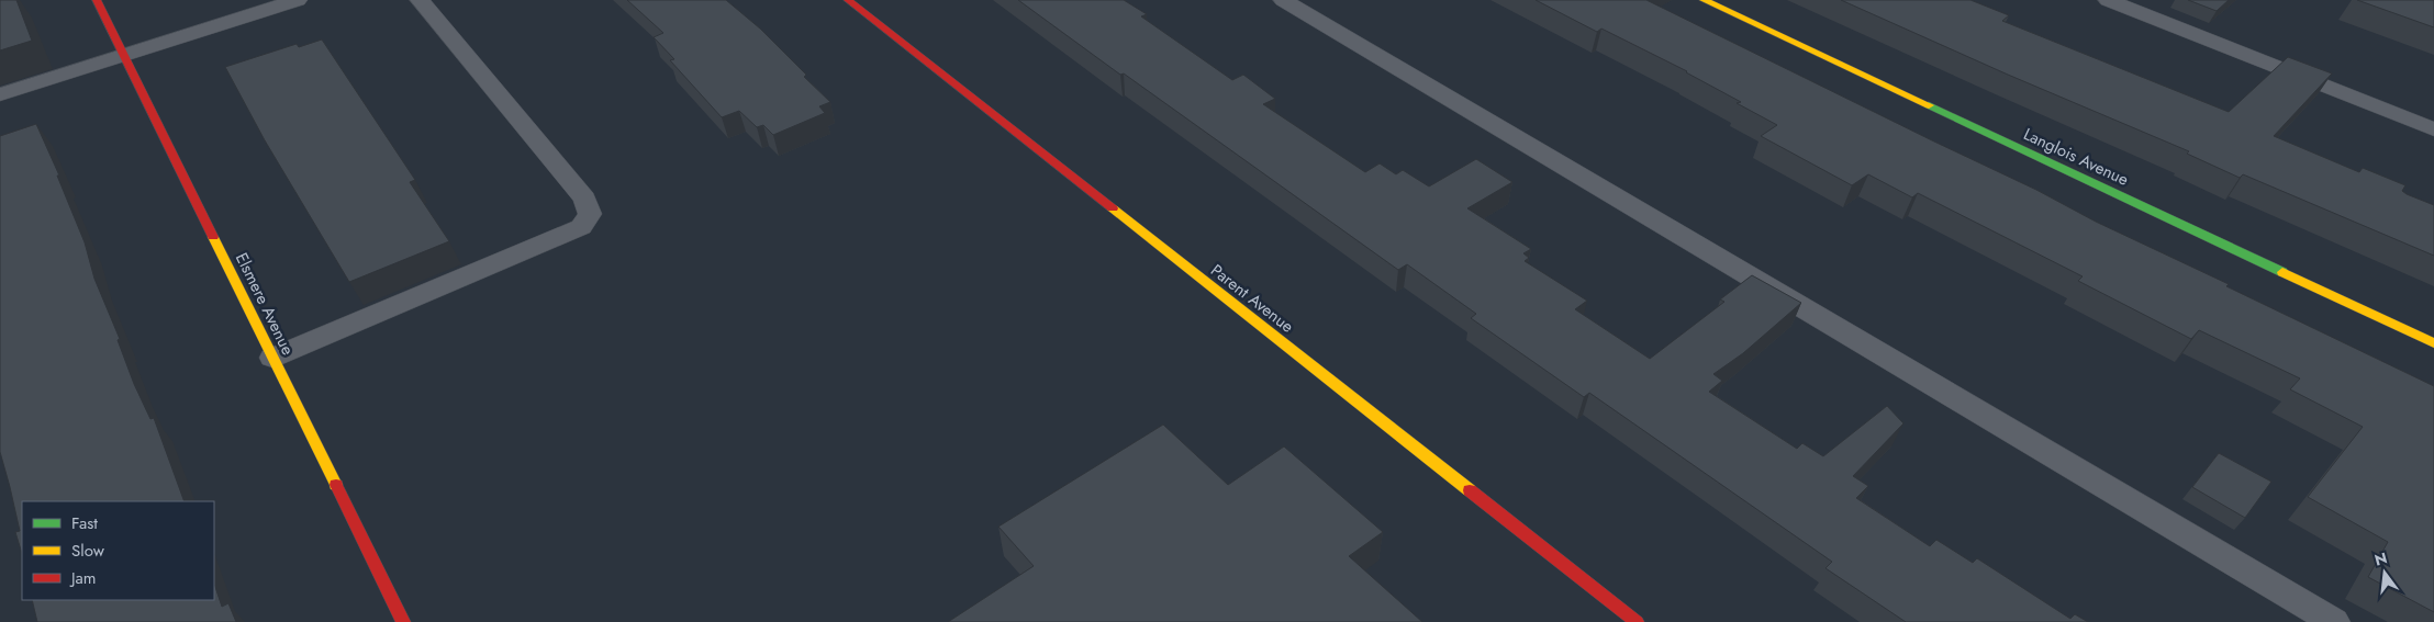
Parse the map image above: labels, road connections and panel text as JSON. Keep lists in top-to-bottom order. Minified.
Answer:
{"streets":{"street":["Langlois Avenue","Parent Avenue","Elsmere Avenue"]},"legend":["Fast","Slow","Jam"],"north":"top"}
